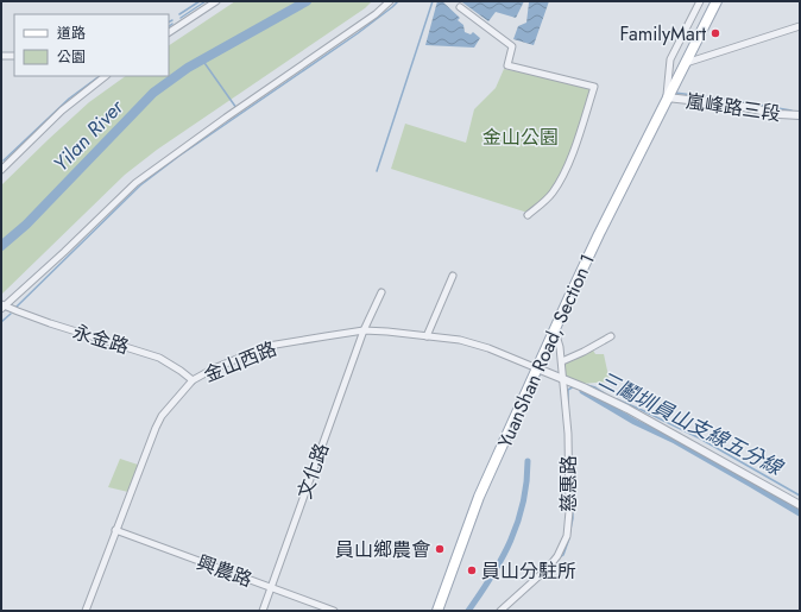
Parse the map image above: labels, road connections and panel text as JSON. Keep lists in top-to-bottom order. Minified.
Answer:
{"streets":{"main road":["YuanShan Road, Section 1"],"street":["嵐峰路三段","永金路","金山西路","文化路","慈惠路","興農路"]},"crossings":[["嵐峰路三段","YuanShan Road, Section 1"],["永金路","金山西路"],["YuanShan Road, Section 1","金山西路"],["YuanShan Road, Section 1","慈惠路"],["金山西路","文化路"],["金山西路","興農路"],["文化路","興農路"]],"water":["Yilan River","三鬮圳員山支線五分線"],"parks":["金山公園"],"places":["FamilyMart","員山鄉農會","員山分駐所"],"legend":["道路","公園"]}
